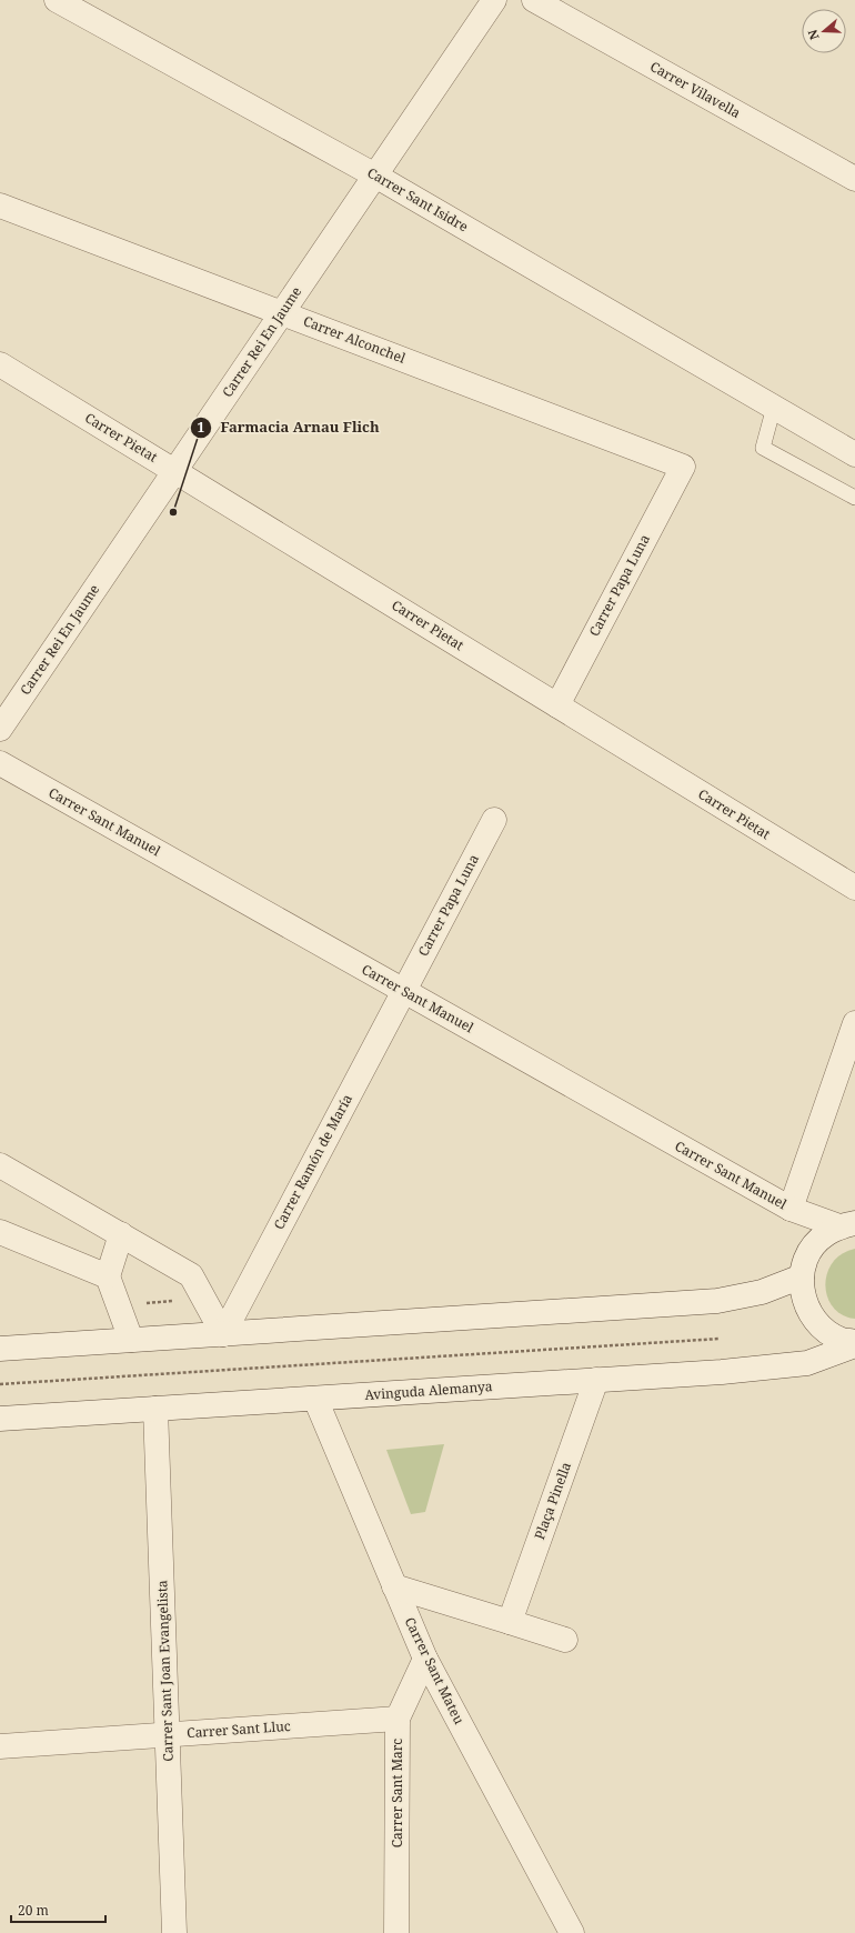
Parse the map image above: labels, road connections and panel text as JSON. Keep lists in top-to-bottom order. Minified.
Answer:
{"streets":{"street":["Carrer Vilavella","Carrer Sant Isidre","Carrer Alconchel","Carrer Rei En Jaume","Carrer Pietat","Carrer Papa Luna","Carrer Sant Manuel","Carrer Ramón de María","Avinguda Alemanya","Plaça Pinella","Carrer Sant Joan Evangelista","Carrer Sant Mateu","Carrer Sant Lluc","Carrer Sant Marc"]},"crossings":[["Carrer Sant Isidre","Carrer Rei En Jaume"],["Carrer Alconchel","Carrer Rei En Jaume"],["Carrer Alconchel","Carrer Papa Luna"],["Carrer Rei En Jaume","Carrer Pietat"],["Carrer Pietat","Carrer Papa Luna"],["Carrer Papa Luna","Carrer Sant Manuel"],["Carrer Papa Luna","Carrer Ramón de María"],["Carrer Sant Manuel","Carrer Ramón de María"],["Avinguda Alemanya","Plaça Pinella"],["Avinguda Alemanya","Carrer Sant Joan Evangelista"],["Avinguda Alemanya","Carrer Sant Mateu"],["Carrer Sant Joan Evangelista","Carrer Sant Lluc"],["Carrer Sant Mateu","Carrer Sant Marc"],["Carrer Sant Lluc","Carrer Sant Marc"]],"places":["Farmacia Arnau Flich"],"scale_bar":"20 m","north":"left"}
